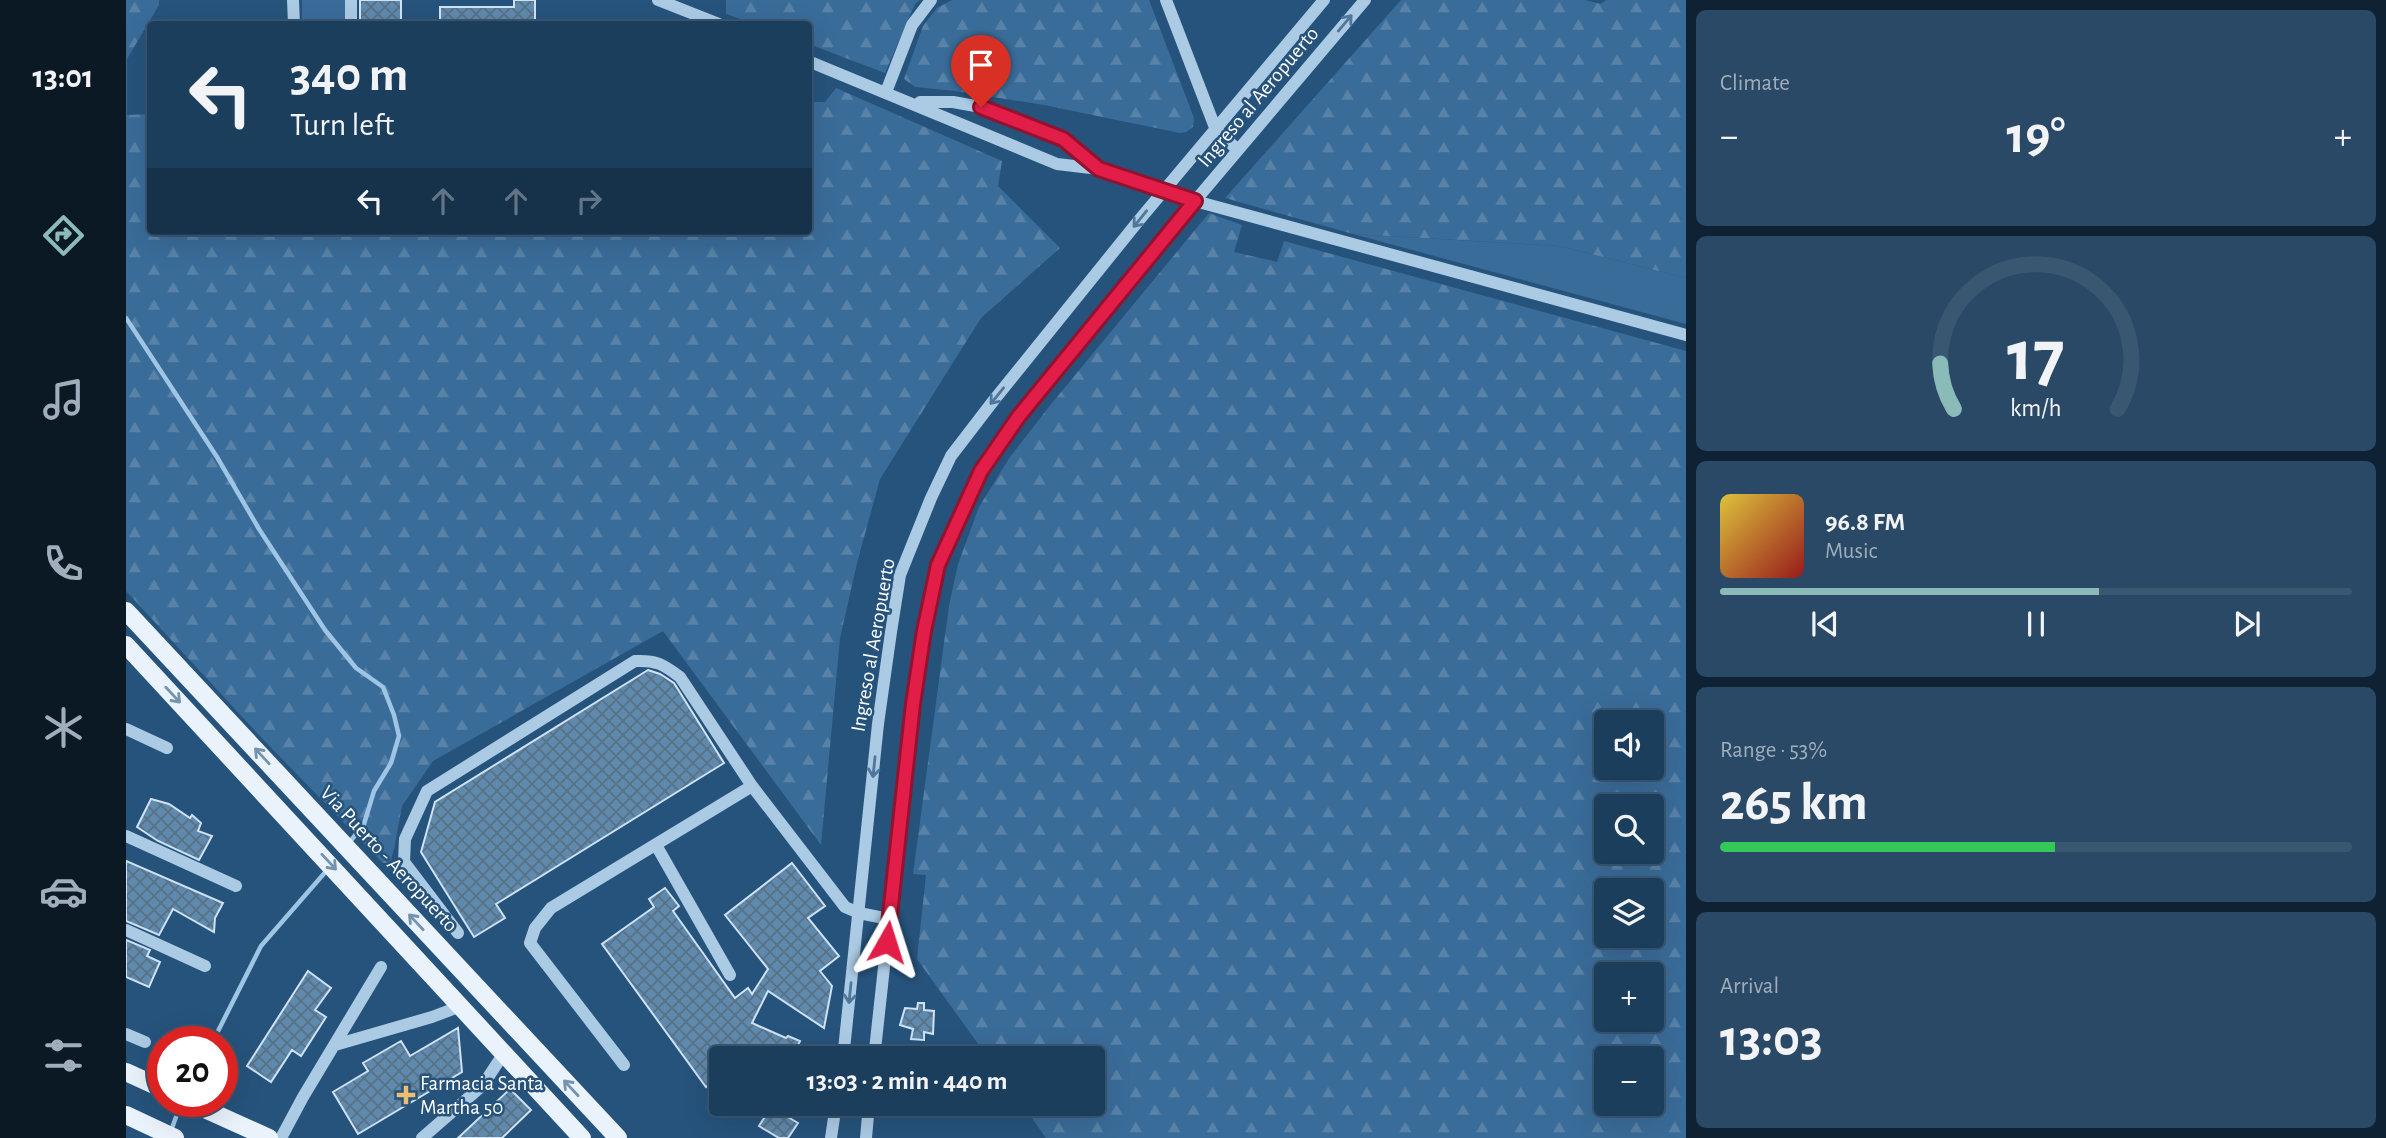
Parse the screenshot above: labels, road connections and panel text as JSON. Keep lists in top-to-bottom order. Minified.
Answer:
{"streets":{"main road":["Via Puerto - Aeropuerto"],"street":["Ingreso al Aeropuerto"]},"places":{"health":["Farmacia Santa Martha 50"]},"page":{"tabs":"13:01","tile":["Climate",["Range · 53%","265 km"],["Arrival","13:03"]],"turn":["340 m","Turn left"],"heat":["−","19°","+"],"song":["96.8 FM","Music"],"map_buttons":["+","−"],"limit":"20","trip":"13:03 · 2 min · 440 m","gauge":["17","km/h"]}}
